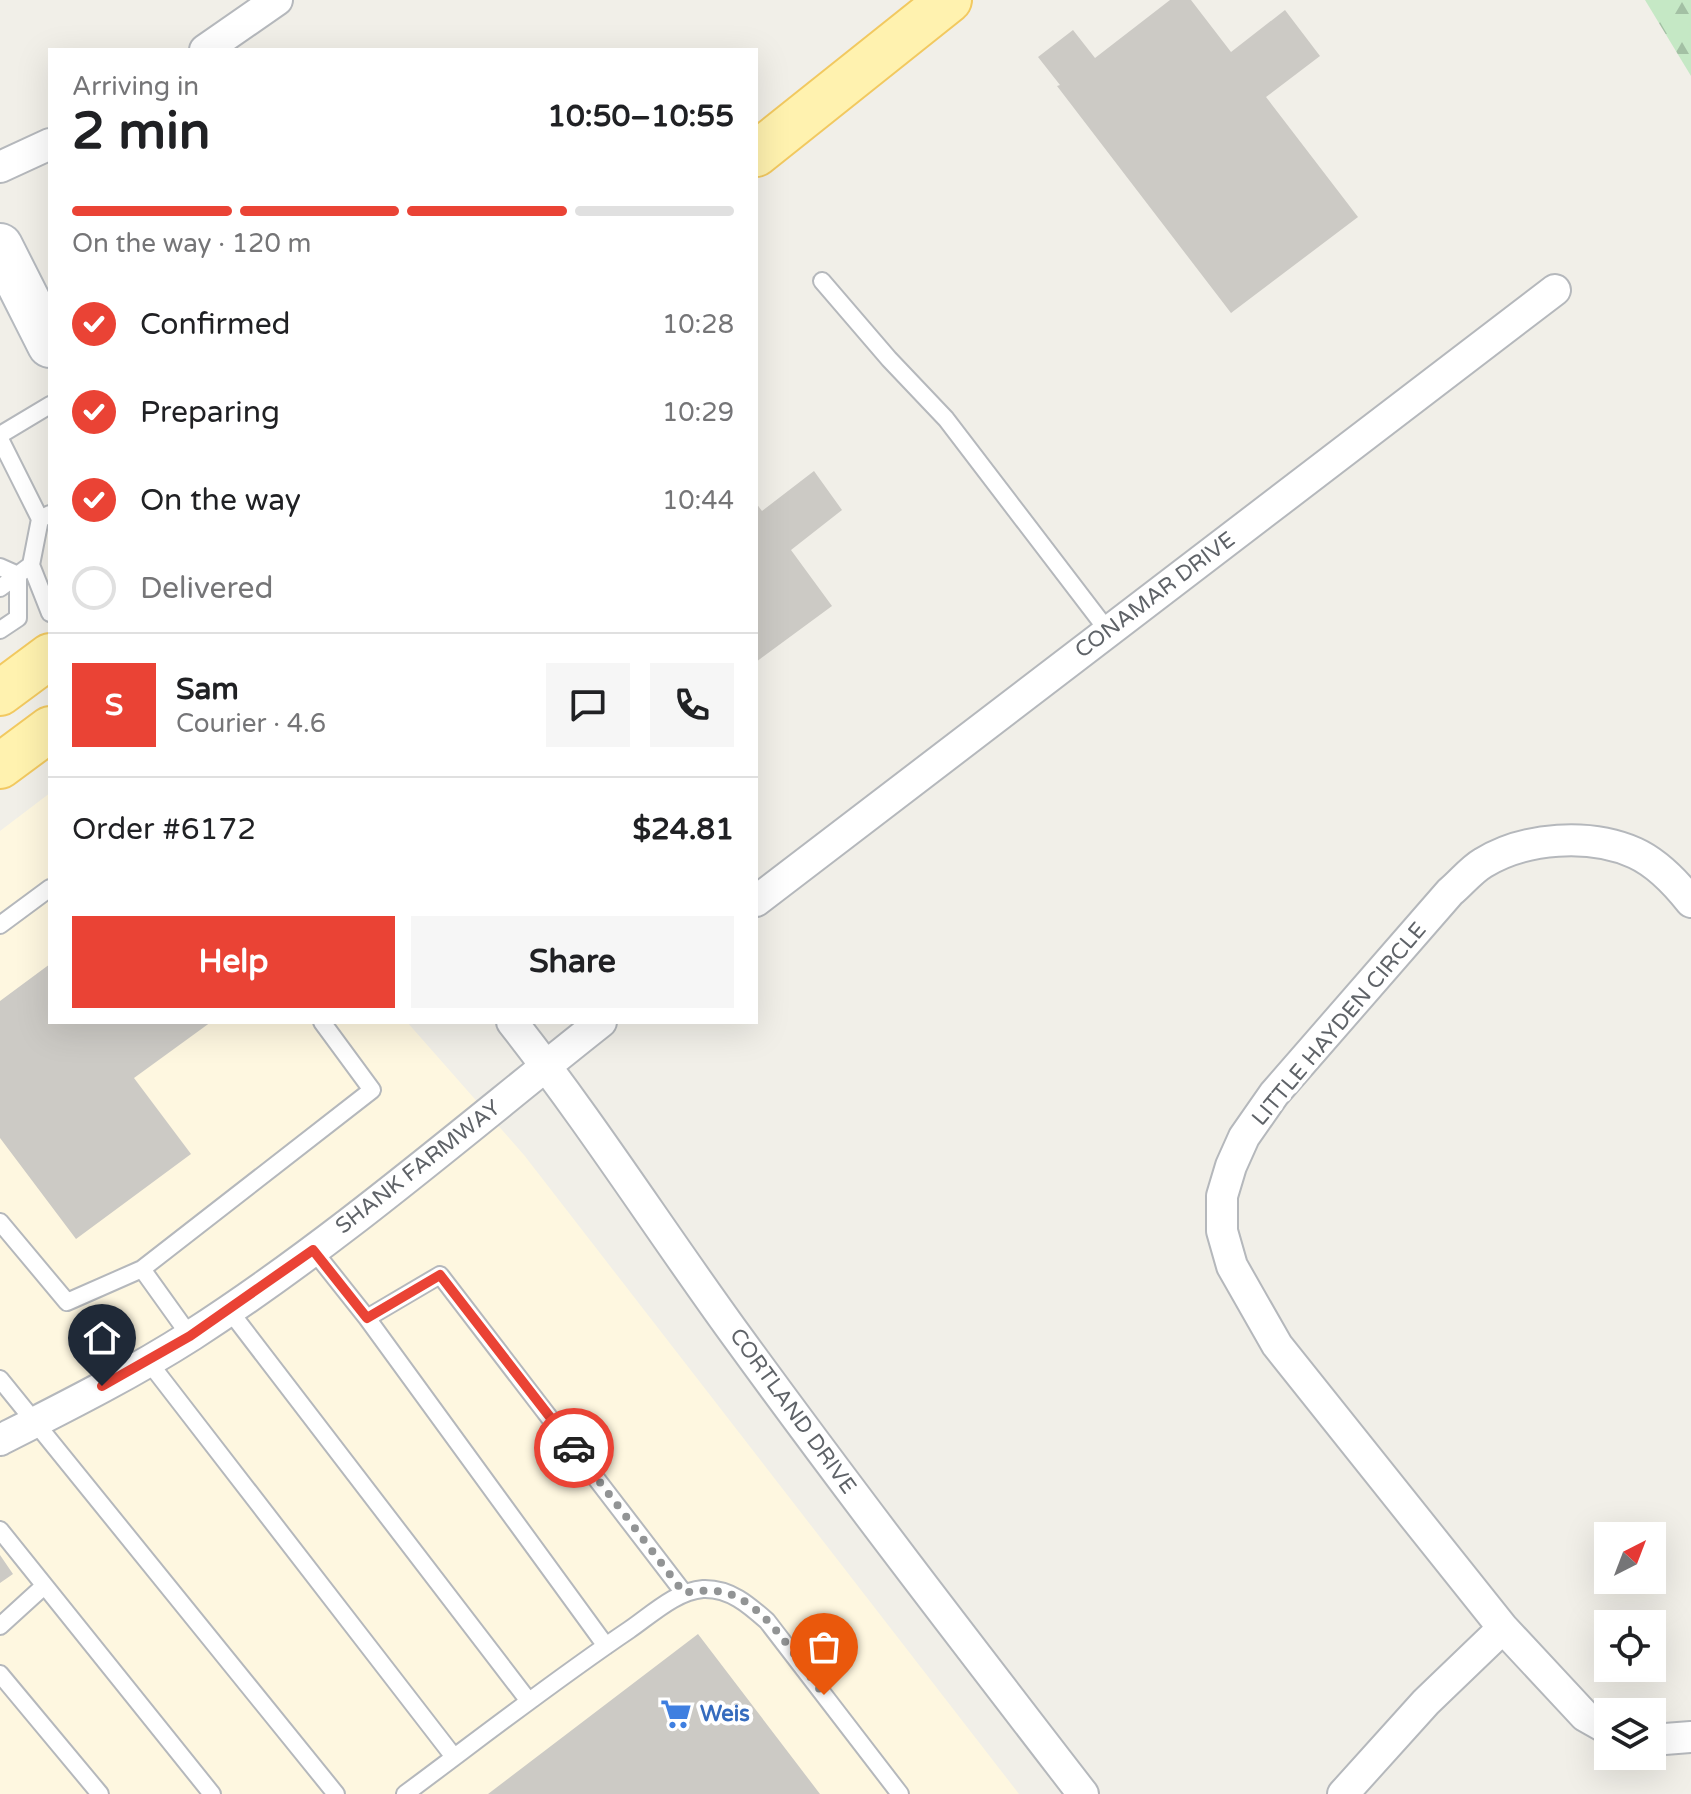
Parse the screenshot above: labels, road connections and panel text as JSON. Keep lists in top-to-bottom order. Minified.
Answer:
{"streets":{"street":["CONAMAR DRIVE","LITTLE HAYDEN CIRCLE","SHANK FARMWAY","CORTLAND DRIVE"]},"crossings":[["SHANK FARMWAY","CORTLAND DRIVE"]],"places":{"supermarket":["Weis"]},"north":"top right","page":{"heading":["2 min","Arriving in","10:50–10:55"],"panel":["Sam","Courier · 4.6","Order #6172","$24.81"],"bar":"On the way · 120 m","list":[["Confirmed","10:28"],["Preparing","10:29"],["On the way","10:44"],"Delivered"],"round":"S","buttons":["Help","Share"]}}
